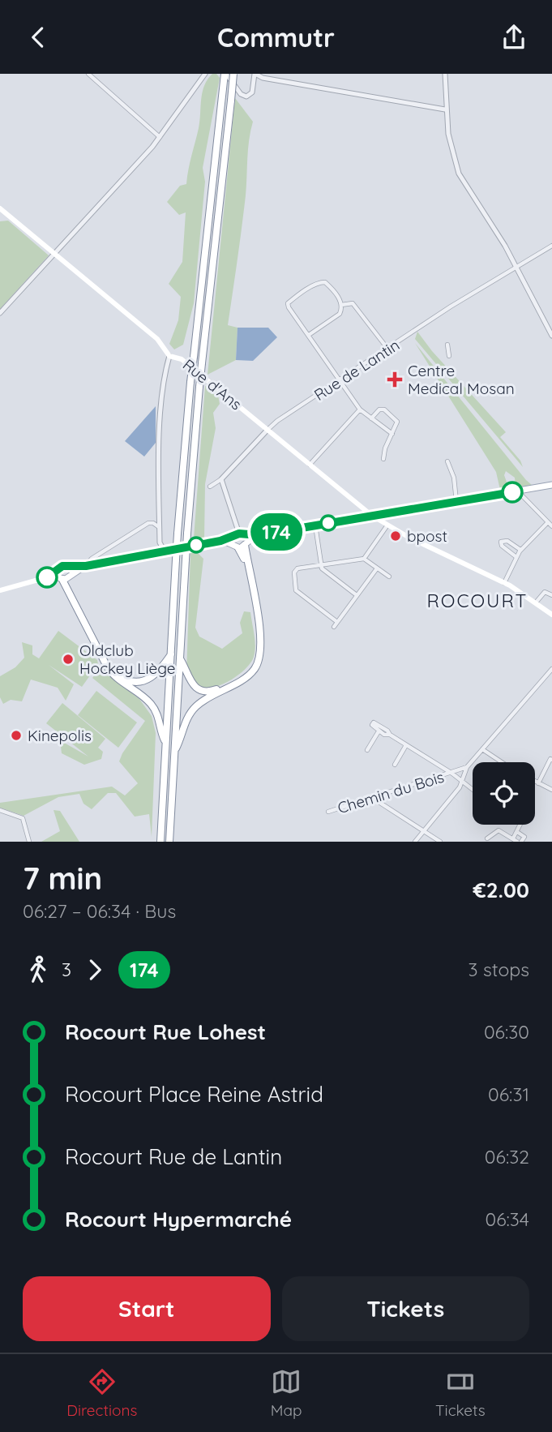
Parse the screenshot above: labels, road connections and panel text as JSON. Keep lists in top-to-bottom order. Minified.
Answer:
{"streets":{"main road":["Rue d'Ans"],"street":["Rue de Lantin","Chemin du Bois"]},"crossings":[["Rue de Lantin","Rue d'Ans"]],"districts":["ROCOURT"],"places":{"health":["Centre Medical Mosan"],"other":["bpost","Oldclub Hockey Liège","Kinepolis"]},"lines":["bus line 174"],"page":{"header":"Commutr","on_map":"174","heading":["7 min","06:27 – 06:34 · Bus","€2.00"],"legs":["3","174","3 stops"],"list":[{"name":"Rocourt Rue Lohest","value":"06:30"},{"name":"Rocourt Place Reine Astrid","value":"06:31"},{"name":"Rocourt Rue de Lantin","value":"06:32"},{"name":"Rocourt Hypermarché","value":"06:34"}],"buttons":["Start","Tickets"],"tabs":["Directions","Map","Tickets"]}}
